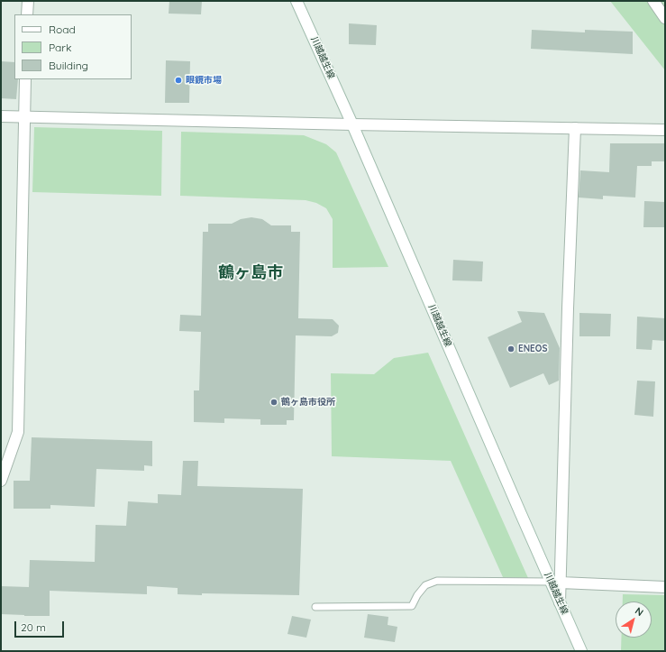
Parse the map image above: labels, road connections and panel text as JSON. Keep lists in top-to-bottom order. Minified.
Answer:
{"streets":{"street":["川越越生線"]},"districts":["鶴ヶ島市"],"places":["眼鏡市場","ENEOS","鶴ヶ島市役所"],"legend":["Road","Park","Building"],"scale_bar":"20 m","north":"top right"}
